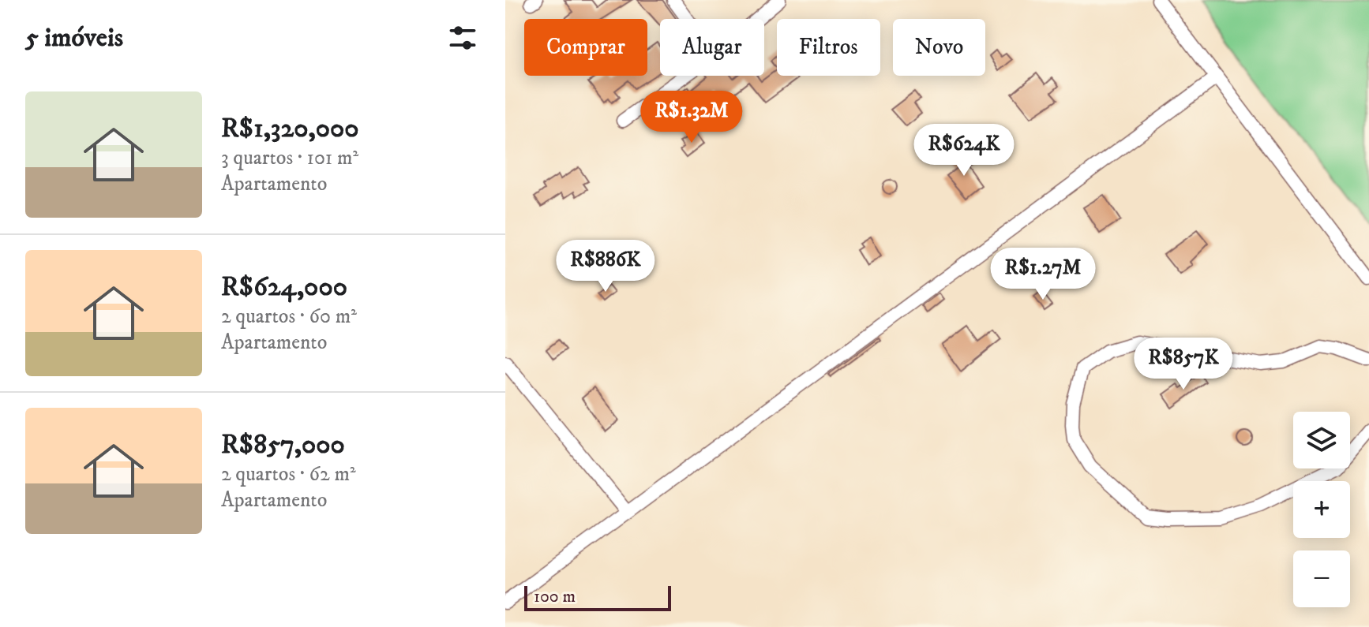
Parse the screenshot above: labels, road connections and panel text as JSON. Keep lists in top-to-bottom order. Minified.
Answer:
{"scale_bar":"100 m","page":{"heading":"5 imóveis","chip":["Comprar","Alugar","Filtros","Novo"],"list":[{"name":"R$1,320,000","note":"3 quartos · 101 m² · Apartamento"},{"name":"R$624,000","note":"2 quartos · 60 m² · Apartamento"},{"name":"R$857,000","note":"2 quartos · 62 m² · Apartamento"}],"price":["R$1.32M","R$624K","R$886K","R$1.27M","R$857K"],"map_buttons":["+","−"],"scale":"100 m"}}
